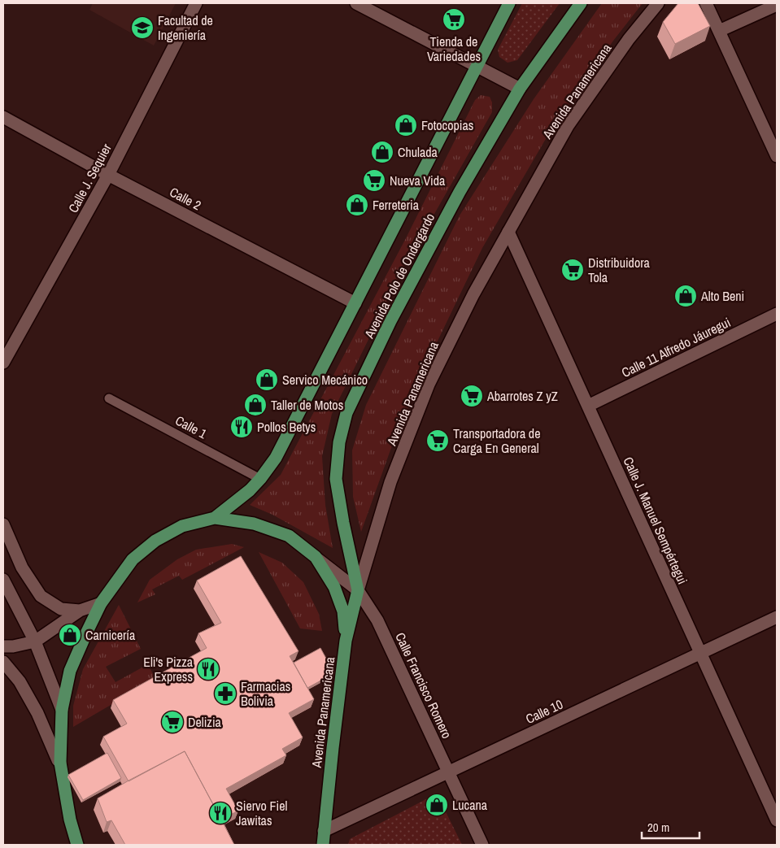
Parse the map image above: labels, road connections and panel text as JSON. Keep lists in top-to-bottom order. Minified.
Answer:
{"streets":{"main road":["Avenida Panamericana","Avenida Polo de Ondergardo"],"street":["Calle J. Sequier","Calle 2","Calle 11 Alfredo Jáuregui","Calle J. Manuel Sempértegui","Calle Francisco Romero","Calle 10"],"lane":["Calle 1"]},"crossings":[["Avenida Panamericana","Avenida Polo de Ondergardo"],["Avenida Panamericana","Calle J. Manuel Sempértegui"],["Avenida Panamericana","Calle Francisco Romero"],["Avenida Panamericana","Calle 10"],["Calle J. Sequier","Calle 2"],["Calle 2","Avenida Polo de Ondergardo"],["Avenida Polo de Ondergardo","Calle 1"],["Avenida Polo de Ondergardo","Calle Francisco Romero"],["Calle 11 Alfredo Jáuregui","Calle J. Manuel Sempértegui"],["Calle J. Manuel Sempértegui","Calle 10"],["Calle Francisco Romero","Calle 10"]],"places":{"supermarket":["Tienda de Variedades","Nueva Vida","Distribuidora Tola","Abarrotes Z yZ","Transportadora de Carga En General","Delizia"],"school or university":["Facultad de Ingeniería"],"shop":["Fotocopias","Chulada","Ferreteria","Alto Beni","Servico Mecánico","Taller de Motos","Carnicería","Lucana"],"restaurant":["Pollos Betys","Eli's Pizza Express","Siervo Fiel Jawitas"],"pharmacy":["Farmacias Bolivia"]},"scale_bar":"20 m"}
